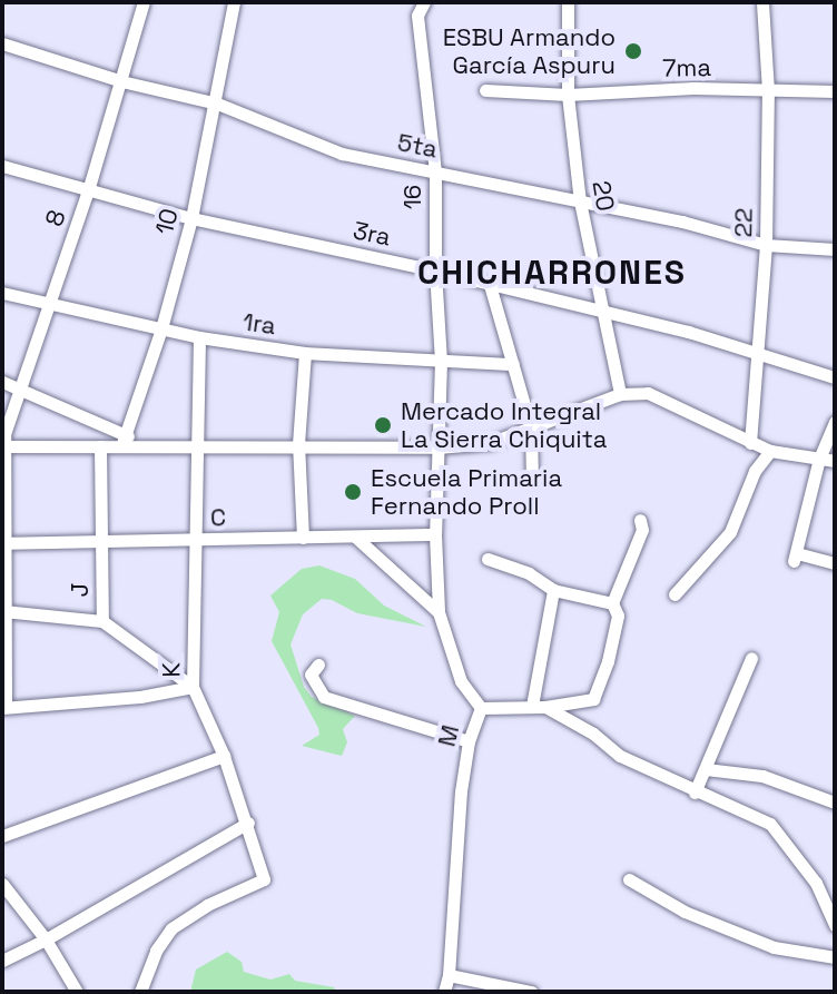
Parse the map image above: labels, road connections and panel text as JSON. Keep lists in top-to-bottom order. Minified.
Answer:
{"streets":{"street":["7ma","5ta","20","16","8","10","22","3ra","1ra","C","J","K","M"]},"crossings":[["7ma","20"],["7ma","22"],["5ta","20"],["5ta","16"],["5ta","8"],["5ta","10"],["5ta","22"],["20","3ra"],["16","3ra"],["16","1ra"],["16","M"],["8","3ra"],["8","1ra"],["8","C"],["10","3ra"],["10","1ra"],["22","3ra"],["1ra","K"],["C","J"],["C","K"],["C","M"],["J","K"]],"districts":["CHICHARRONES"],"places":["ESBU Armando García Aspuru","Mercado Integral La Sierra Chiquita","Escuela Primaria Fernando Proll"]}
